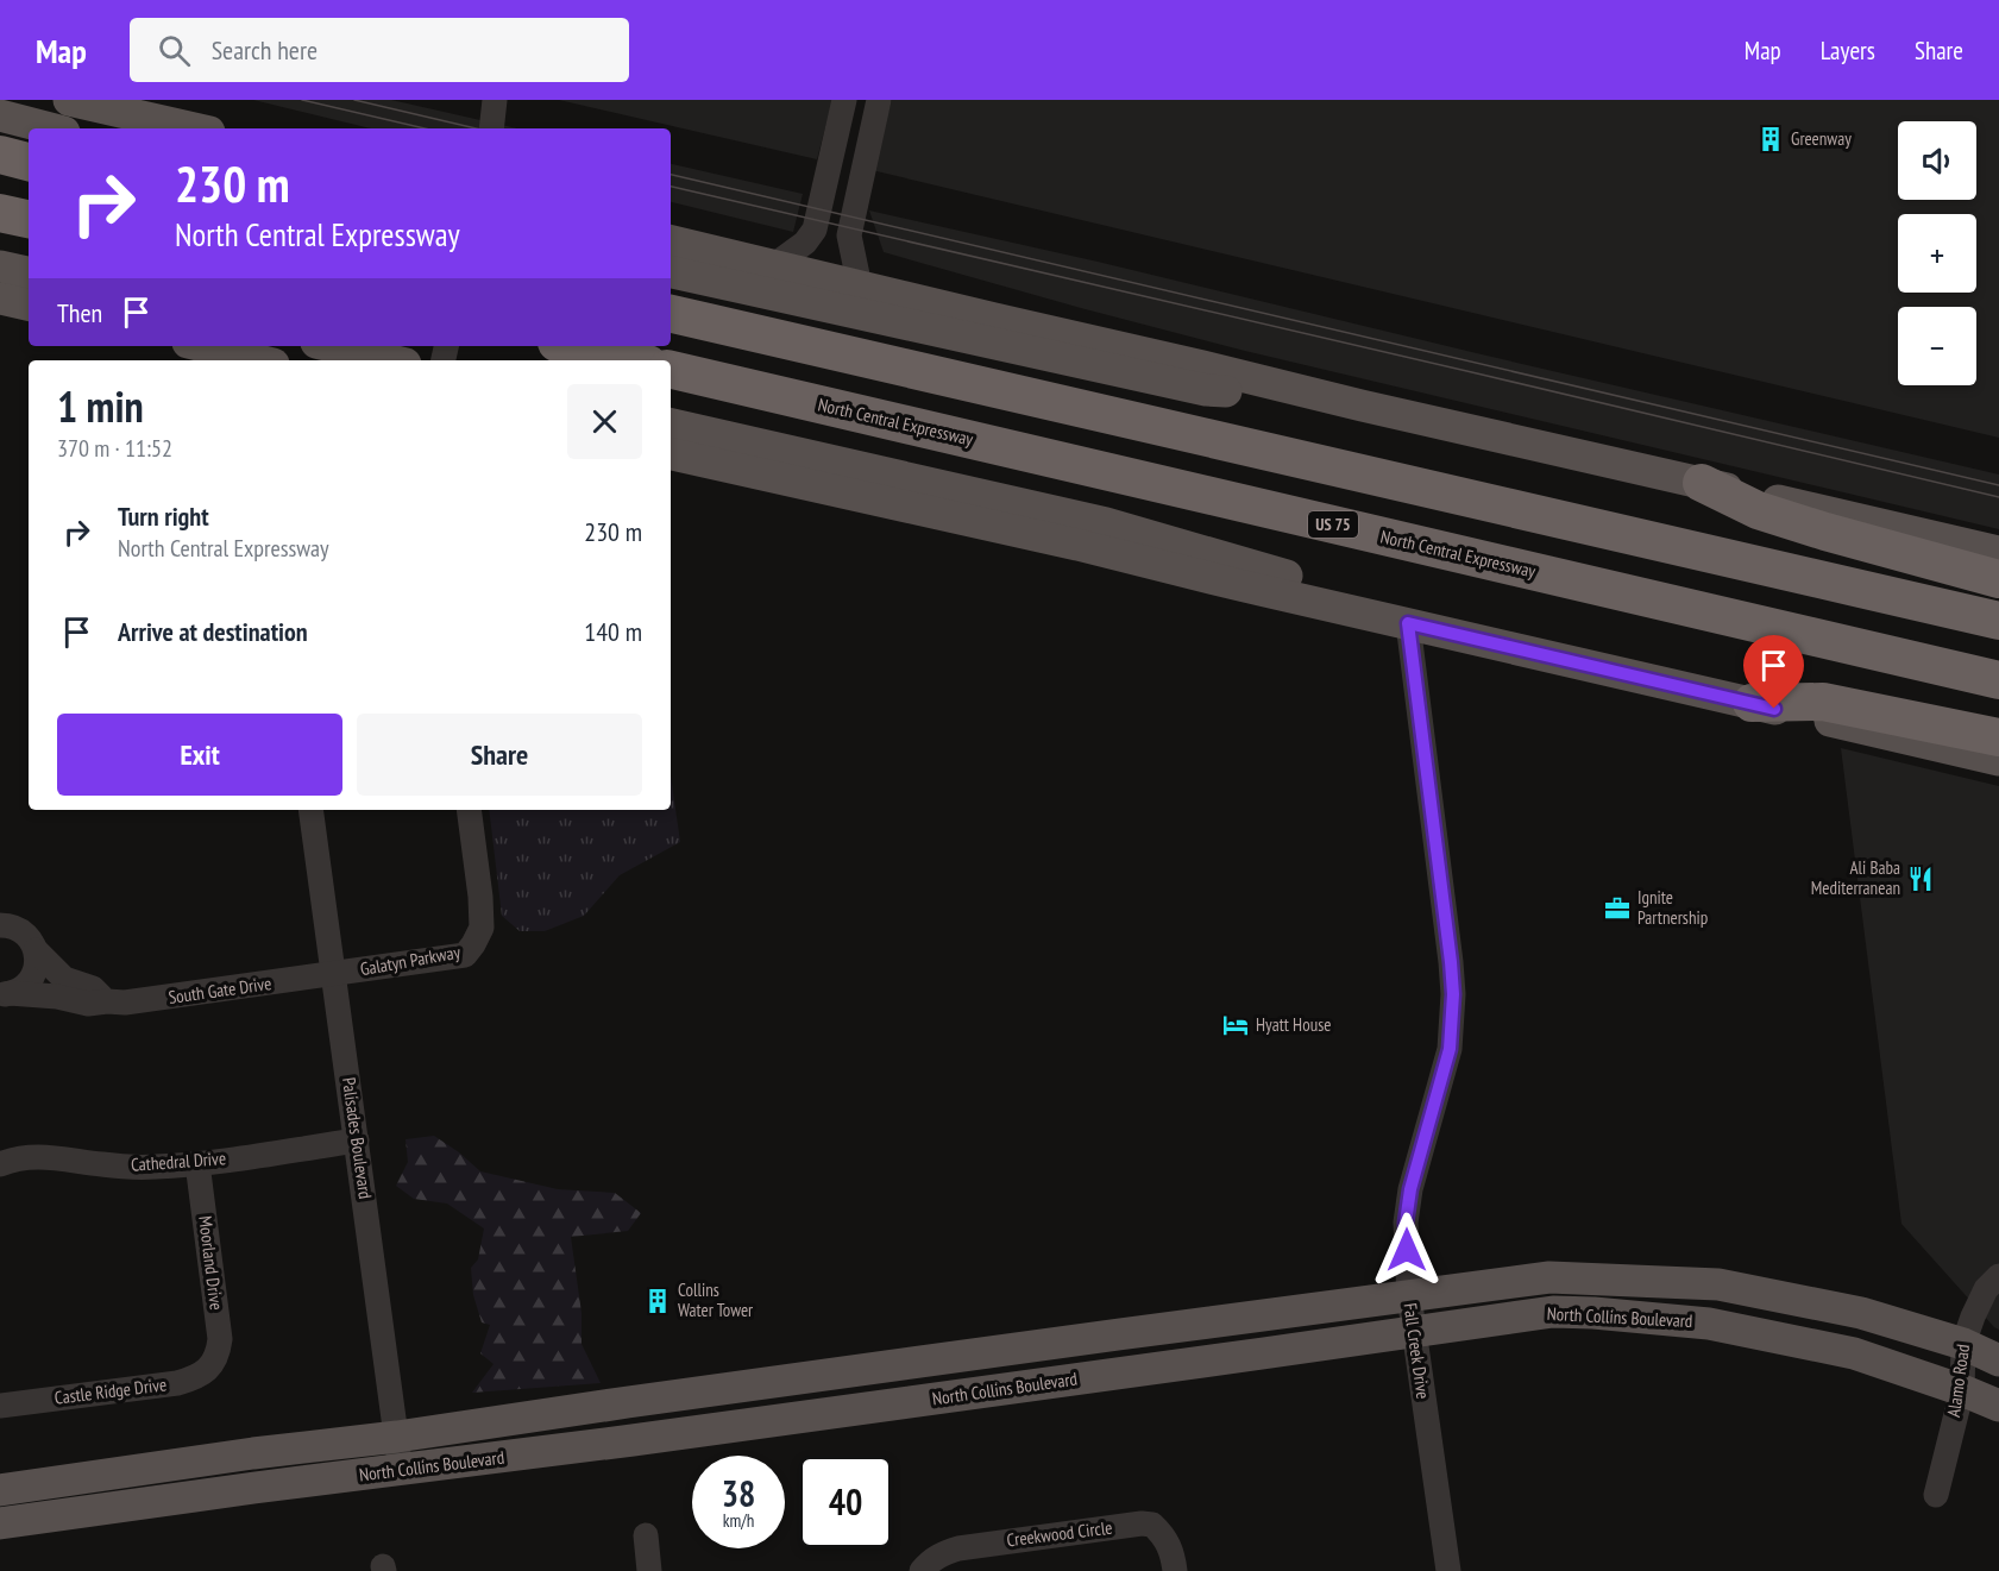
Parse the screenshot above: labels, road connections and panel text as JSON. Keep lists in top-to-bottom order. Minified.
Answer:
{"streets":{"highway":["North Central Expressway","US 75"],"main road":["North Collins Boulevard"],"street":["Galatyn Parkway","South Gate Drive","Palisades Boulevard","Cathedral Drive","Moorland Drive","Fall Creek Drive","Alamo Road","Castle Ridge Drive","Creekwood Circle"]},"crossings":[["Galatyn Parkway","South Gate Drive"],["Galatyn Parkway","Palisades Boulevard"],["South Gate Drive","Palisades Boulevard"],["Palisades Boulevard","Cathedral Drive"],["Palisades Boulevard","North Collins Boulevard"],["Cathedral Drive","Moorland Drive"],["Moorland Drive","Castle Ridge Drive"],["North Collins Boulevard","Fall Creek Drive"],["North Collins Boulevard","Alamo Road"]],"places":{"building":["Greenway","Collins Water Tower"],"restaurant":["Ali Baba Mediterranean"],"office":["Ignite Partnership"],"hotel":["Hyatt House"]},"page":{"header":"Map","search":"Search here","nav":["Map","Layers","Share"],"map_buttons":["+","−"],"turn":["230 m","North Central Expressway"],"then":"Then","heading":["1 min","370 m · 11:52"],"list":[{"name":"Turn right","note":"North Central Expressway","value":"230 m"},{"name":"Arrive at destination","value":"140 m"}],"buttons":["Exit","Share"],"speed":"38 km/h","limit":"40"}}
